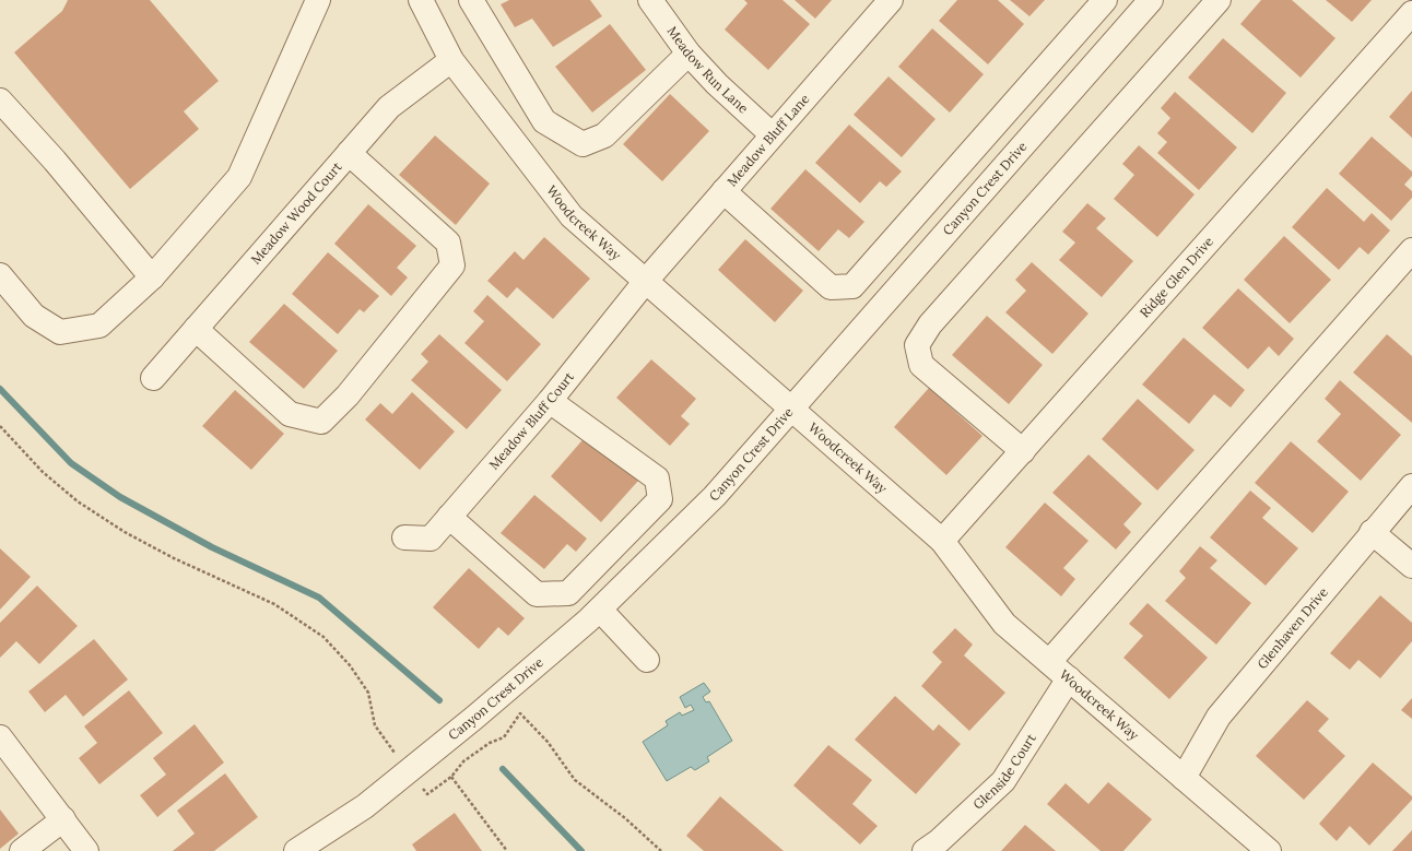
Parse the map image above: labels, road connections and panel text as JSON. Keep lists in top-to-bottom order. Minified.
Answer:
{"streets":{"street":["Meadow Run Lane","Meadow Bluff Lane","Canyon Crest Drive","Meadow Wood Court","Woodcreek Way","Ridge Glen Drive","Meadow Bluff Court","Glenhaven Drive","Glenside Court"]},"crossings":[["Meadow Run Lane","Meadow Bluff Lane"],["Meadow Bluff Lane","Woodcreek Way"],["Meadow Bluff Lane","Meadow Bluff Court"],["Canyon Crest Drive","Woodcreek Way"],["Meadow Wood Court","Woodcreek Way"],["Woodcreek Way","Ridge Glen Drive"],["Woodcreek Way","Meadow Bluff Court"],["Woodcreek Way","Glenhaven Drive"],["Woodcreek Way","Glenside Court"]]}
